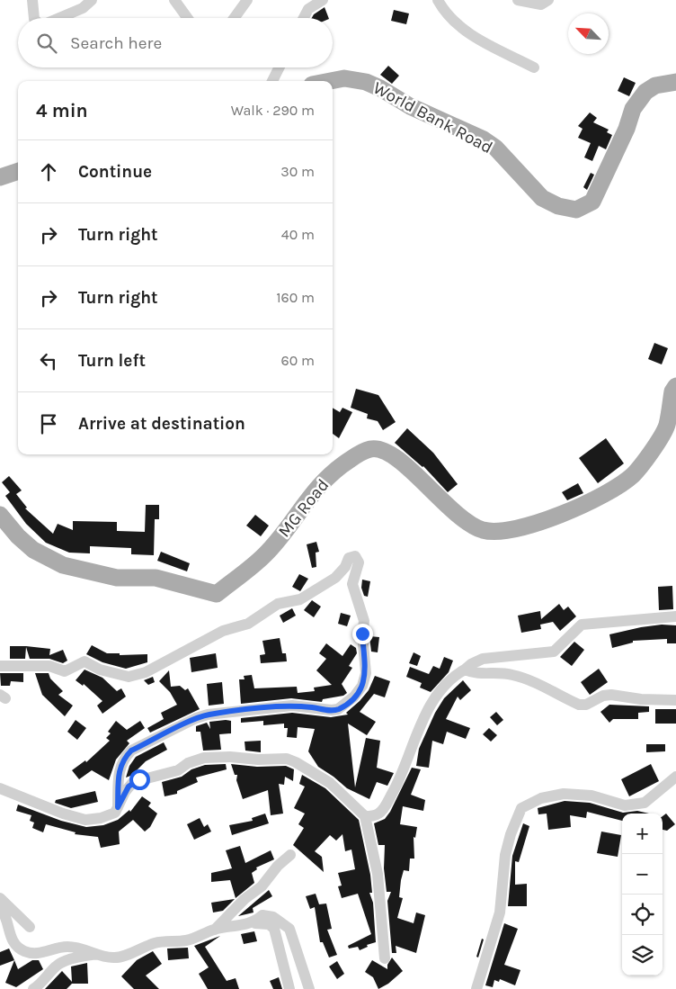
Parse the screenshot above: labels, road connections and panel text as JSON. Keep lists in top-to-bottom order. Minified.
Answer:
{"streets":{"main road":["World Bank Road","MG Road"]},"north":"top left","page":{"search":"Search here","heading":["4 min","Walk · 290 m"],"list":[["Continue","30 m"],["Turn right","40 m"],["Turn right","160 m"],["Turn left","60 m"],"Arrive at destination"],"map_buttons":["+","−"]}}
